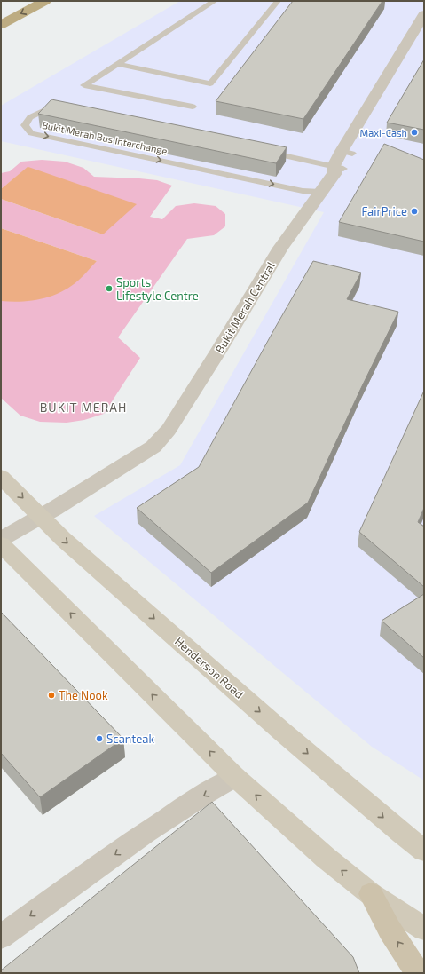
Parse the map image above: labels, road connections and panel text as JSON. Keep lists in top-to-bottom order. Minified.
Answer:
{"streets":{"main road":["Henderson Road"],"street":["Bukit Merah Central"],"lane":["Bukit Merah Bus Interchange"]},"crossings":[["Bukit Merah Bus Interchange","Bukit Merah Central"],["Bukit Merah Central","Henderson Road"]],"districts":["BUKIT MERAH"],"places":["Maxi-Cash","FairPrice","Sports Lifestyle Centre","The Nook","Scanteak"]}
